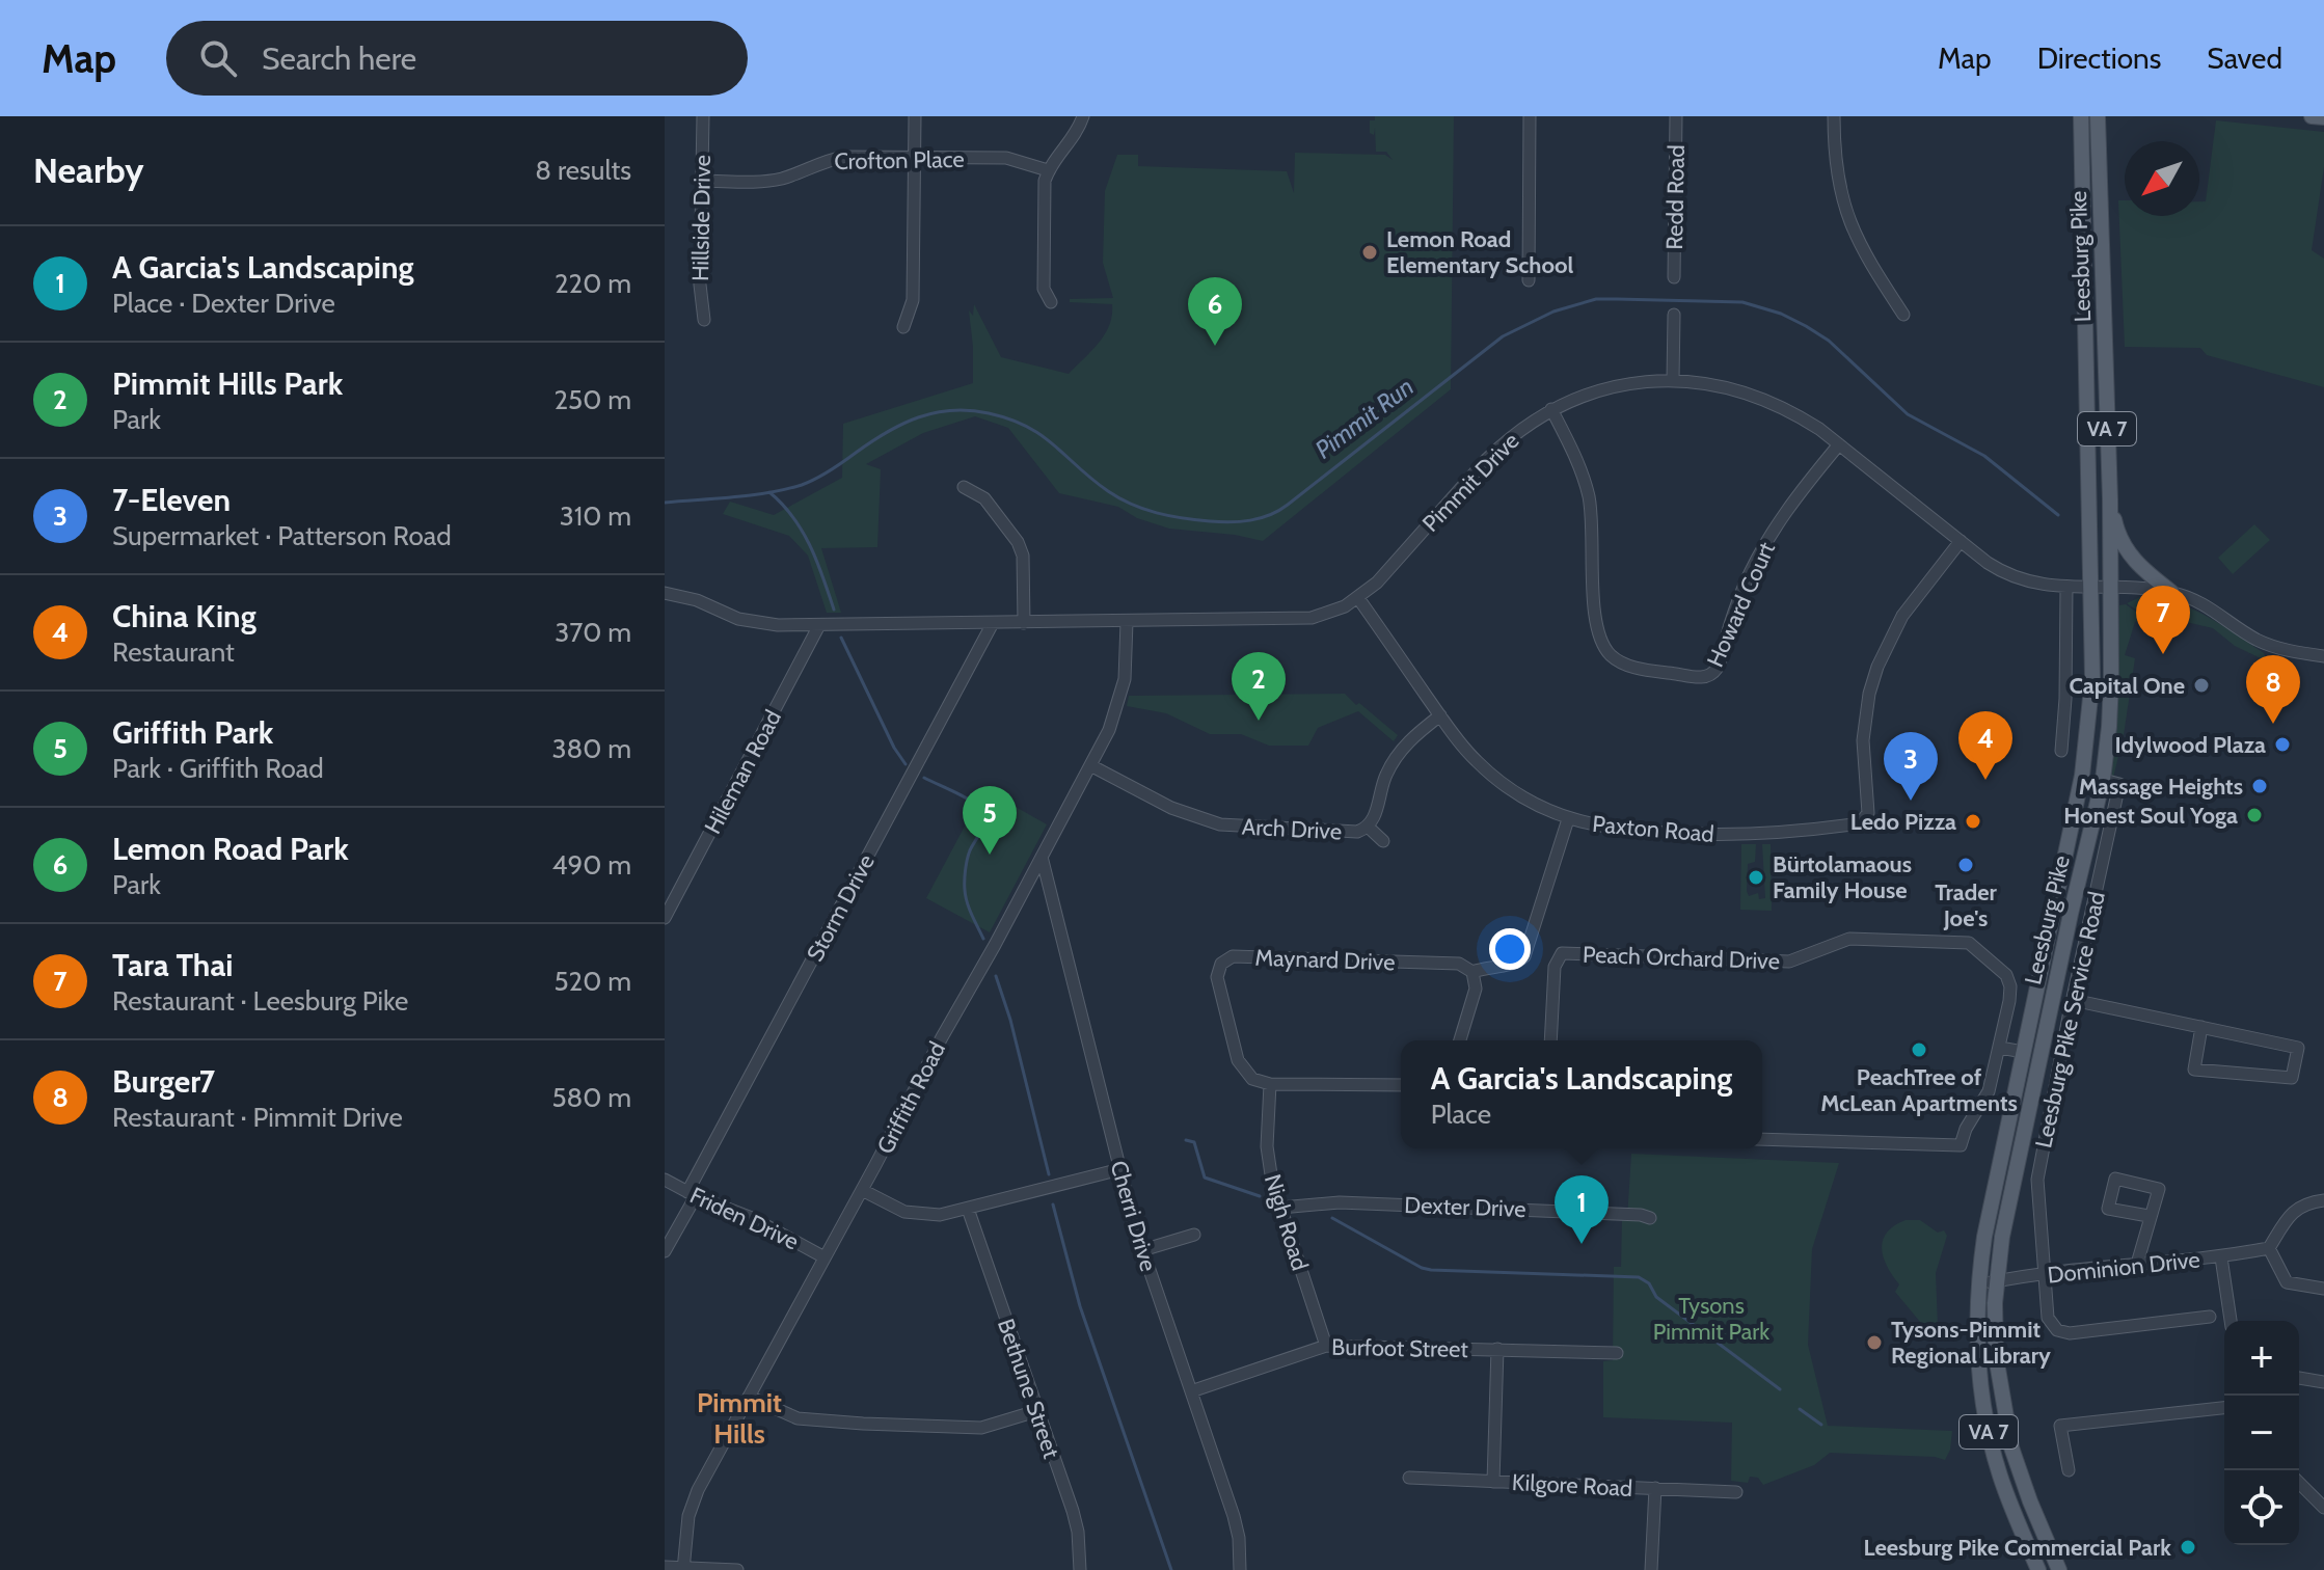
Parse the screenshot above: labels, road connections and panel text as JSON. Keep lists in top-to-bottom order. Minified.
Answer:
{"streets":{"main road":["Leesburg Pike","VA 7"],"street":["Crofton Place","Redd Road","Hillside Drive","Pimmit Drive","Howard Court","Hileman Road","Arch Drive","Paxton Road","Storm Drive","Peach Orchard Drive","Maynard Drive","Leesburg Pike Service Road","Griffith Road","Dexter Drive","Cherri Drive","Friden Drive","Nigh Road","Dominion Drive","Burfoot Street","Bethune Street","Kilgore Road"]},"crossings":[["Crofton Place","Hillside Drive"],["Leesburg Pike","Pimmit Drive"],["Leesburg Pike","Leesburg Pike Service Road"],["Leesburg Pike","Dominion Drive"],["Pimmit Drive","Howard Court"],["Pimmit Drive","Hileman Road"],["Pimmit Drive","Paxton Road"],["Pimmit Drive","Storm Drive"],["Pimmit Drive","Griffith Road"],["Arch Drive","Paxton Road"],["Arch Drive","Griffith Road"],["Storm Drive","Friden Drive"],["Maynard Drive","Nigh Road"],["Leesburg Pike Service Road","Dominion Drive"],["Griffith Road","Cherri Drive"],["Griffith Road","Friden Drive"],["Dexter Drive","Nigh Road"],["Cherri Drive","Burfoot Street"],["Nigh Road","Burfoot Street"]],"districts":["Pimmit Hills"],"water":["Pimmit Run"],"parks":["Tysons Pimmit Park"],"places":["Lemon Road Elementary School","Capital One","Idylwood Plaza","Massage Heights","Honest Soul Yoga","Ledo Pizza","Trader Joe's","Bürtolamaous Family House","PeachTree of McLean Apartments","Tysons-Pimmit Regional Library","Leesburg Pike Commercial Park"],"north":"bottom left","page":{"header":"Map","search":"Search here","nav":["Map","Directions","Saved"],"heading":["Nearby","8 results"],"list":[{"mark":"1","name":"A Garcia's Landscaping","note":"Place · Dexter Drive","value":"220 m"},{"mark":"2","name":"Pimmit Hills Park","note":"Park","value":"250 m"},{"mark":"3","name":"7-Eleven","note":"Supermarket · Patterson Road","value":"310 m"},{"mark":"4","name":"China King","note":"Restaurant","value":"370 m"},{"mark":"5","name":"Griffith Park","note":"Park · Griffith Road","value":"380 m"},{"mark":"6","name":"Lemon Road Park","note":"Park","value":"490 m"},{"mark":"7","name":"Tara Thai","note":"Restaurant · Leesburg Pike","value":"520 m"},{"mark":"8","name":"Burger7","note":"Restaurant · Pimmit Drive","value":"580 m"}],"pins":["6","7","2","8","4","3","5","1"],"popup":["A Garcia's Landscaping","Place"],"map_buttons":["+","−"]}}
